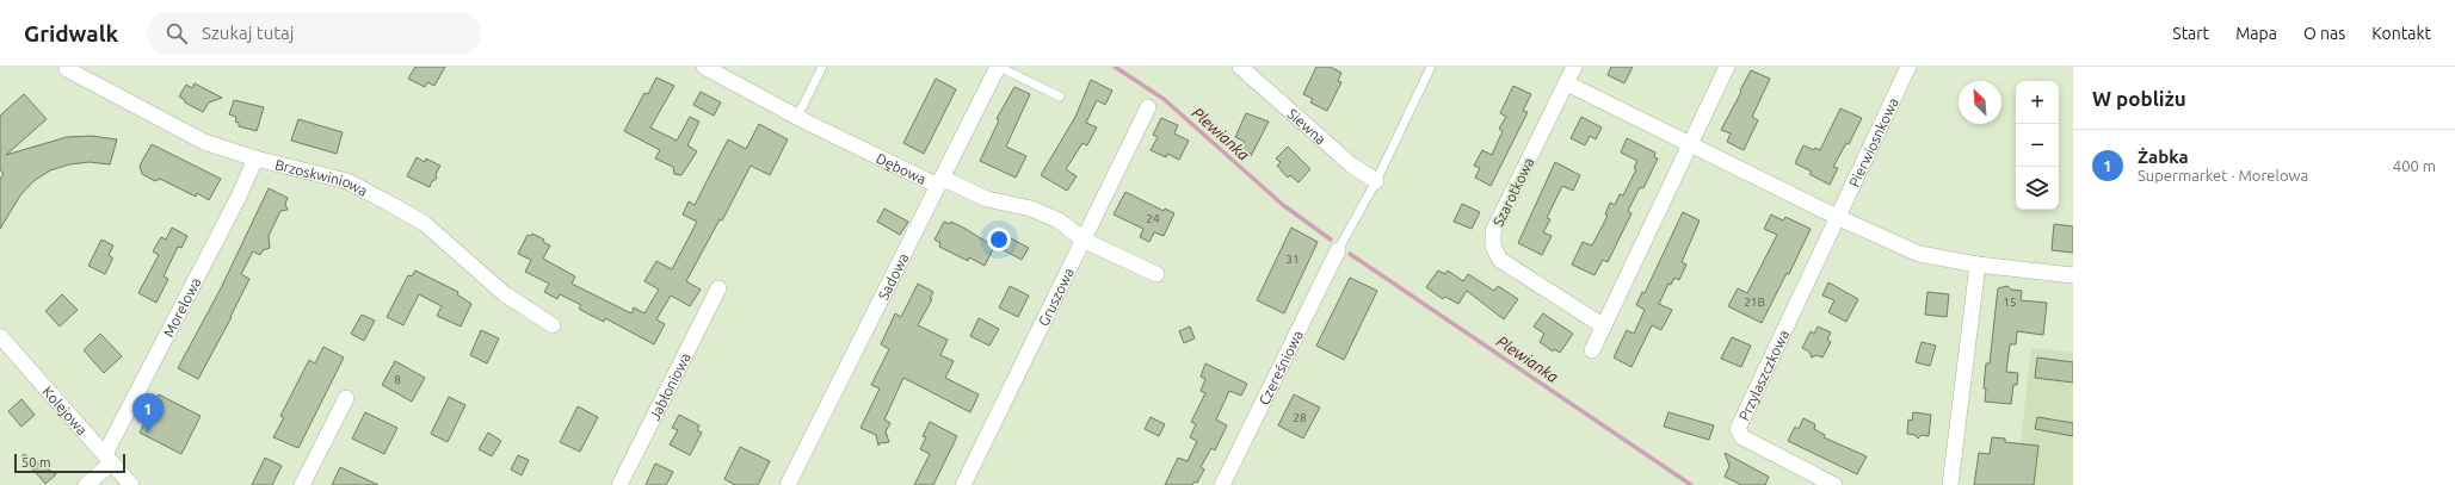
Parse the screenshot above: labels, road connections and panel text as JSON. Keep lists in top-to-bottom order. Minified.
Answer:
{"streets":{"street":["Siewna","Pierwiosnkowa","Dębowa","Brzoskwiniowa","Szarotkowa","Sadowa","Gruszowa","Morelowa","Czereśniowa","Przylaszczkowa","Jabłoniowa","Kolejowa"]},"crossings":[["Pierwiosnkowa","Przylaszczkowa"],["Dębowa","Sadowa"],["Dębowa","Gruszowa"],["Brzoskwiniowa","Morelowa"],["Morelowa","Kolejowa"]],"water":["Plewianka"],"house_numbers":["24","31","21B","15","8","28"],"scale_bar":"50 m","north":"top left","page":{"header":"Gridwalk","search":"Szukaj tutaj","nav":["Start","Mapa","O nas","Kontakt"],"heading":"W pobliżu","map_buttons":["+","−"],"list":[{"mark":"1","name":"Żabka","note":"Supermarket · Morelowa","value":"400 m"}],"pins":"1","scale":"50 m"}}
